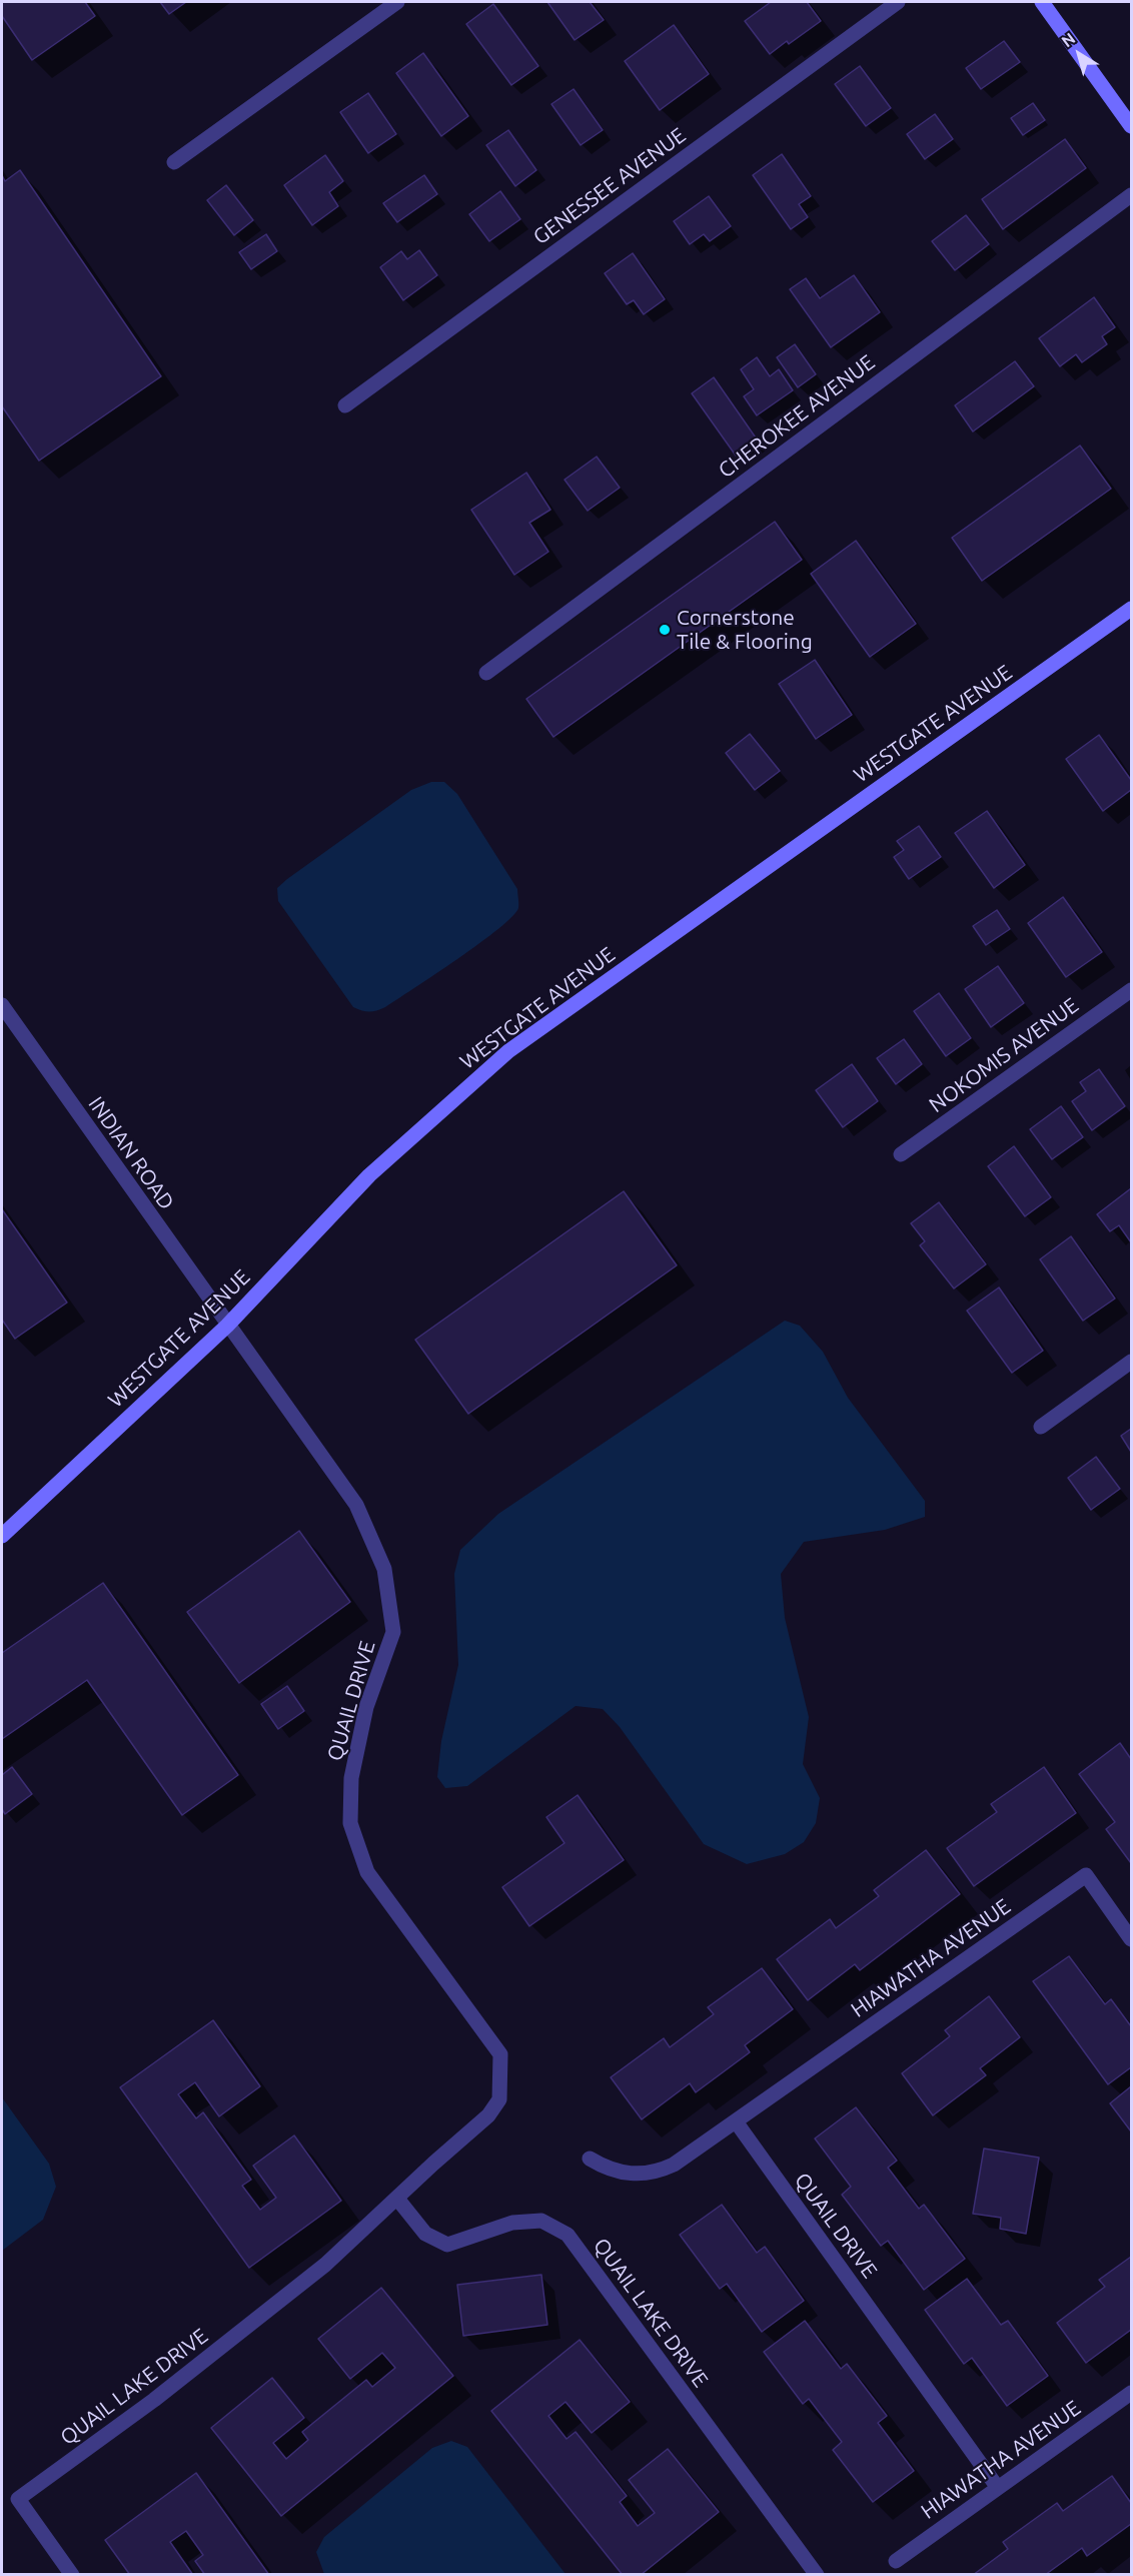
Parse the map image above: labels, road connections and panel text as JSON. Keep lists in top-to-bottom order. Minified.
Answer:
{"streets":{"street":["GENESSEE AVENUE","CHEROKEE AVENUE","WESTGATE AVENUE","NOKOMIS AVENUE","INDIAN ROAD","QUAIL DRIVE","HIAWATHA AVENUE","QUAIL LAKE DRIVE"]},"crossings":[["WESTGATE AVENUE","INDIAN ROAD"],["WESTGATE AVENUE","QUAIL DRIVE"],["INDIAN ROAD","QUAIL DRIVE"],["QUAIL DRIVE","HIAWATHA AVENUE"],["QUAIL DRIVE","QUAIL LAKE DRIVE"]],"places":["Cornerstone Tile & Flooring"],"north":"top left"}
